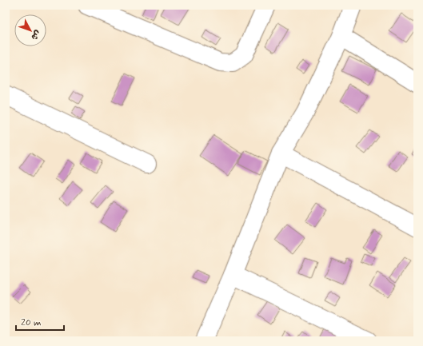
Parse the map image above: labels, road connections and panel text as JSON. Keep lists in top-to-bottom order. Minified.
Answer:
{"scale_bar":"20 m","north":"bottom right"}
